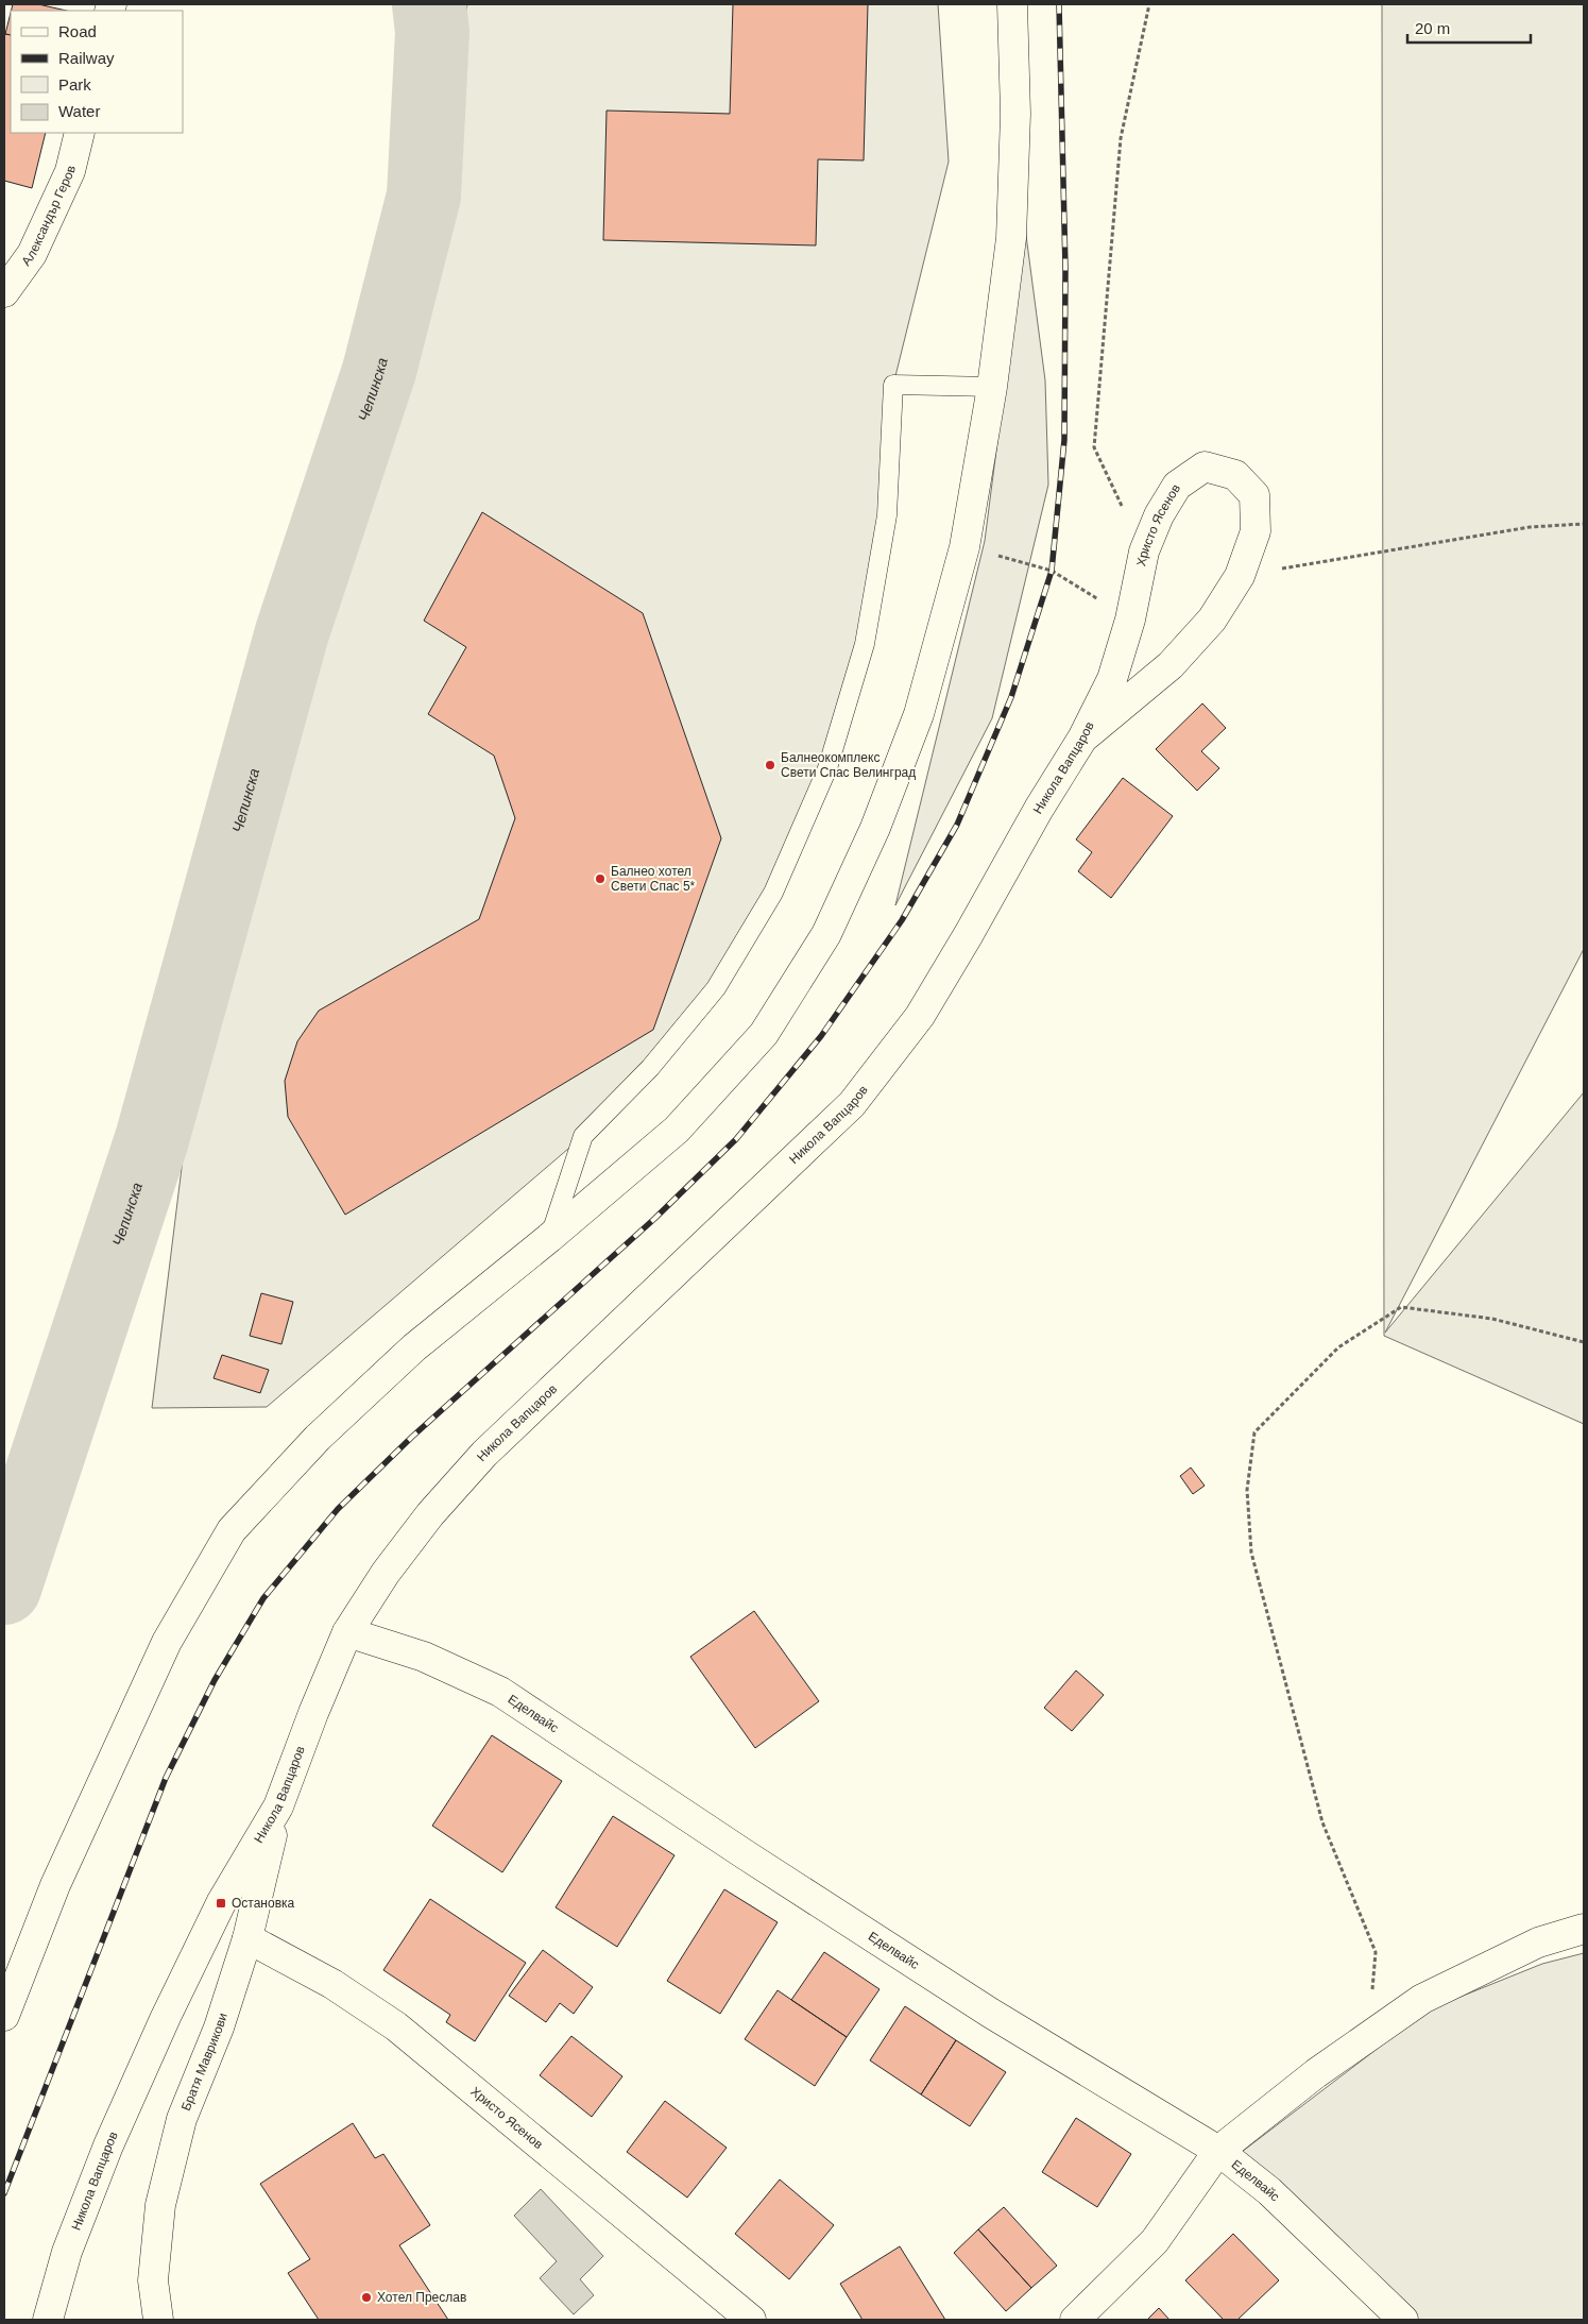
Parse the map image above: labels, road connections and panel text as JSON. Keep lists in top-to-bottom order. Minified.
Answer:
{"streets":{"street":["Александър Геров","Христо Ясенов","Никола Вапцаров","Еделвайс","Братя Маврикови"]},"crossings":[["Христо Ясенов","Никола Вапцаров"],["Христо Ясенов","Братя Маврикови"],["Никола Вапцаров","Еделвайс"],["Никола Вапцаров","Братя Маврикови"]],"water":["Чепинска"],"places":{"other":["Балнеокомплекс Свети Спас Велинград","Балнео хотел Свети Спас 5*","Хотел Преслав"],"transit":["Остановка"]},"legend":["Road","Railway","Park","Water"],"scale_bar":"20 m"}
